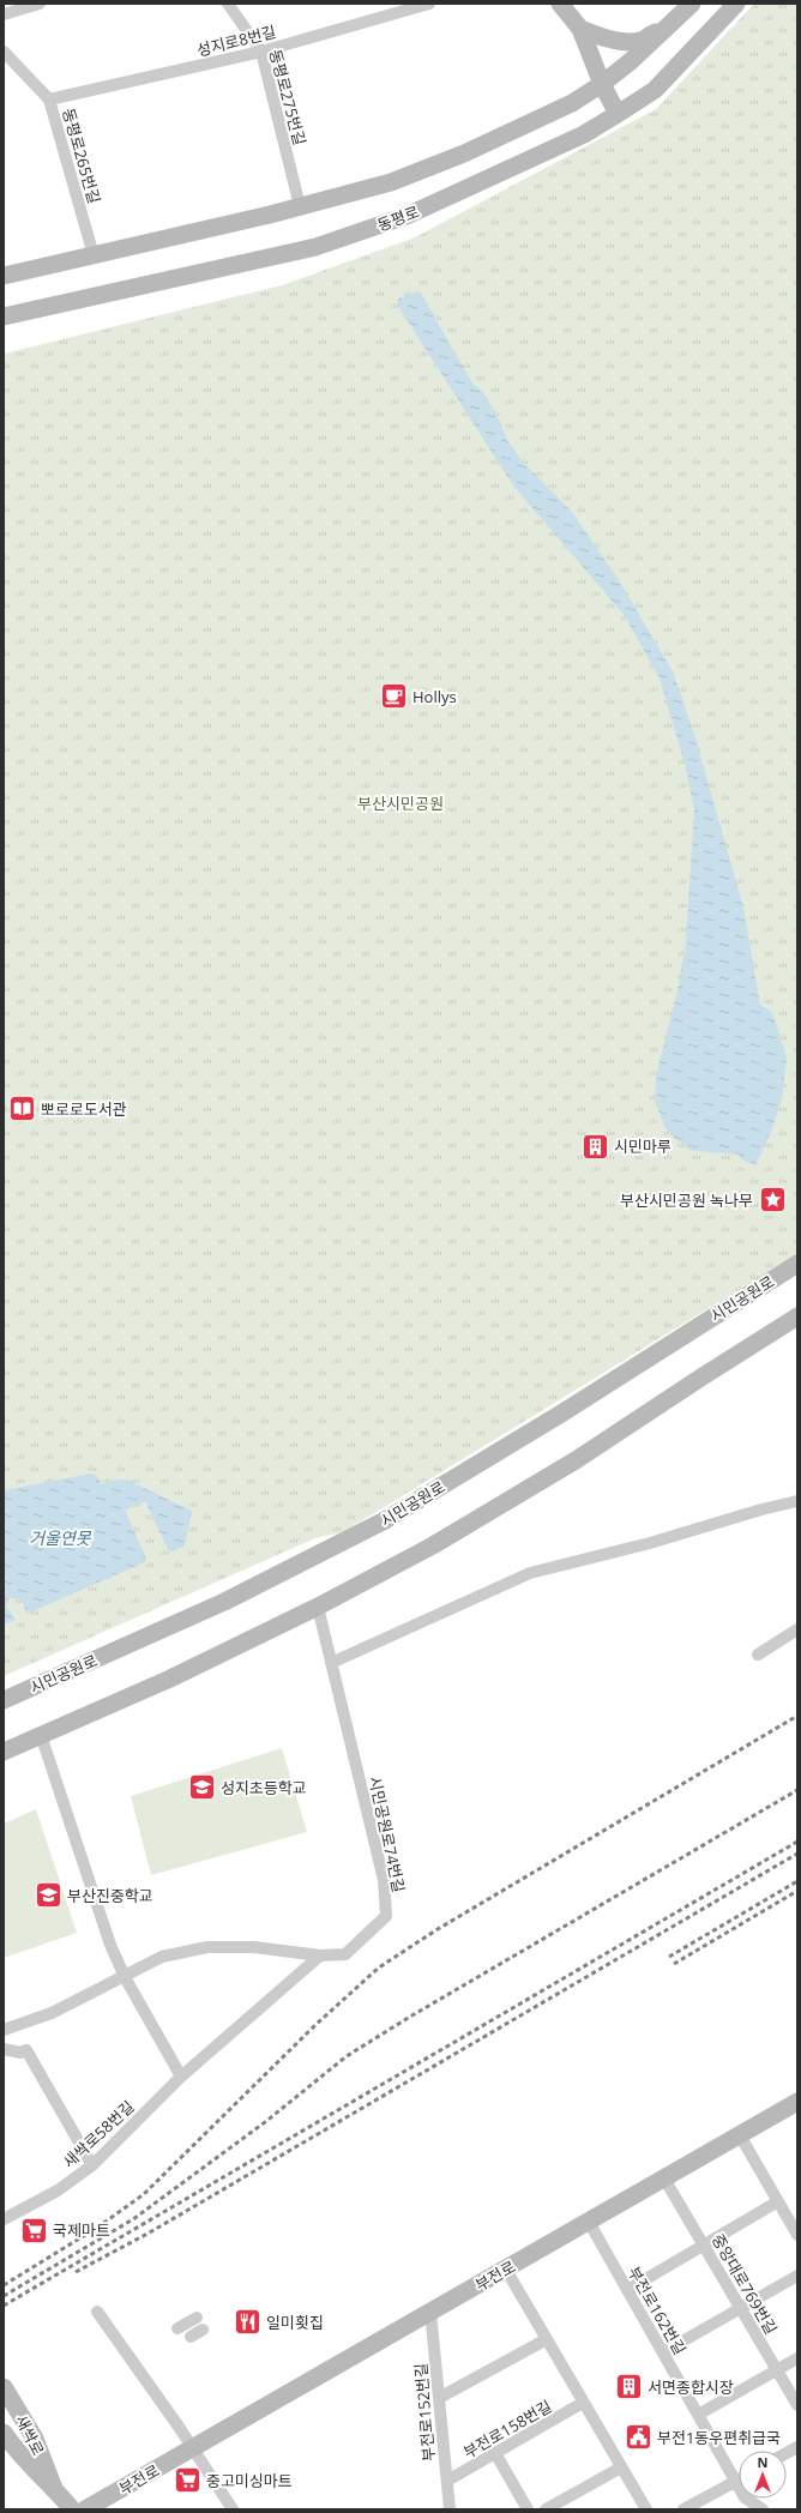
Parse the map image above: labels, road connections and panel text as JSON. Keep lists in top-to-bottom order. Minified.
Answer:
{"streets":{"main road":["동평로","시민공원로","부전로","새싹로"],"street":["성지로8번길","동평로275번길","동평로265번길","시민공원로74번길","새싹로58번길","중앙대로769번길","부전로162번길","부전로152번길","부전로158번길"]},"crossings":[["성지로8번길","동평로275번길"],["성지로8번길","동평로265번길"],["시민공원로74번길","새싹로58번길"],["부전로","중앙대로769번길"],["부전로","부전로162번길"],["부전로","부전로152번길"],["부전로152번길","부전로158번길"]],"water":["거울연못"],"parks":["부산시민공원"],"places":{"cafe":["Hollys"],"library":["뽀로로도서관"],"building":["시민마루","서면종합시장"],"place":["부산시민공원 녹나무"],"school or university":["성지초등학교","부산진중학교"],"supermarket":["국제마트","중고미싱마트"],"restaurant":["일미횟집"],"public building":["부전1동우편취급국"]},"north":"top"}
